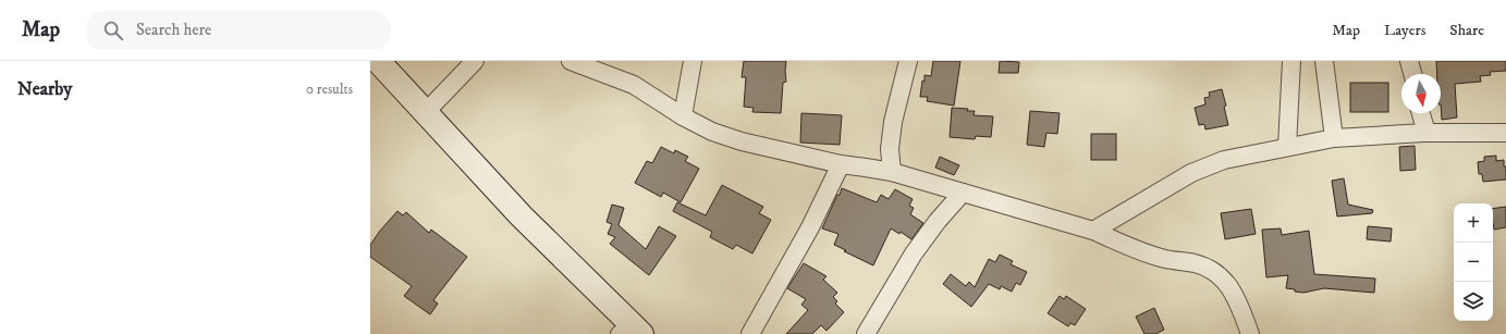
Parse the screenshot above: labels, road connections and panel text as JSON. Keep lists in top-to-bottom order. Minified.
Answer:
{"north":"bottom","page":{"header":"Map","search":"Search here","nav":["Map","Layers","Share"],"heading":["Nearby","0 results"],"map_buttons":["+","−"]}}
